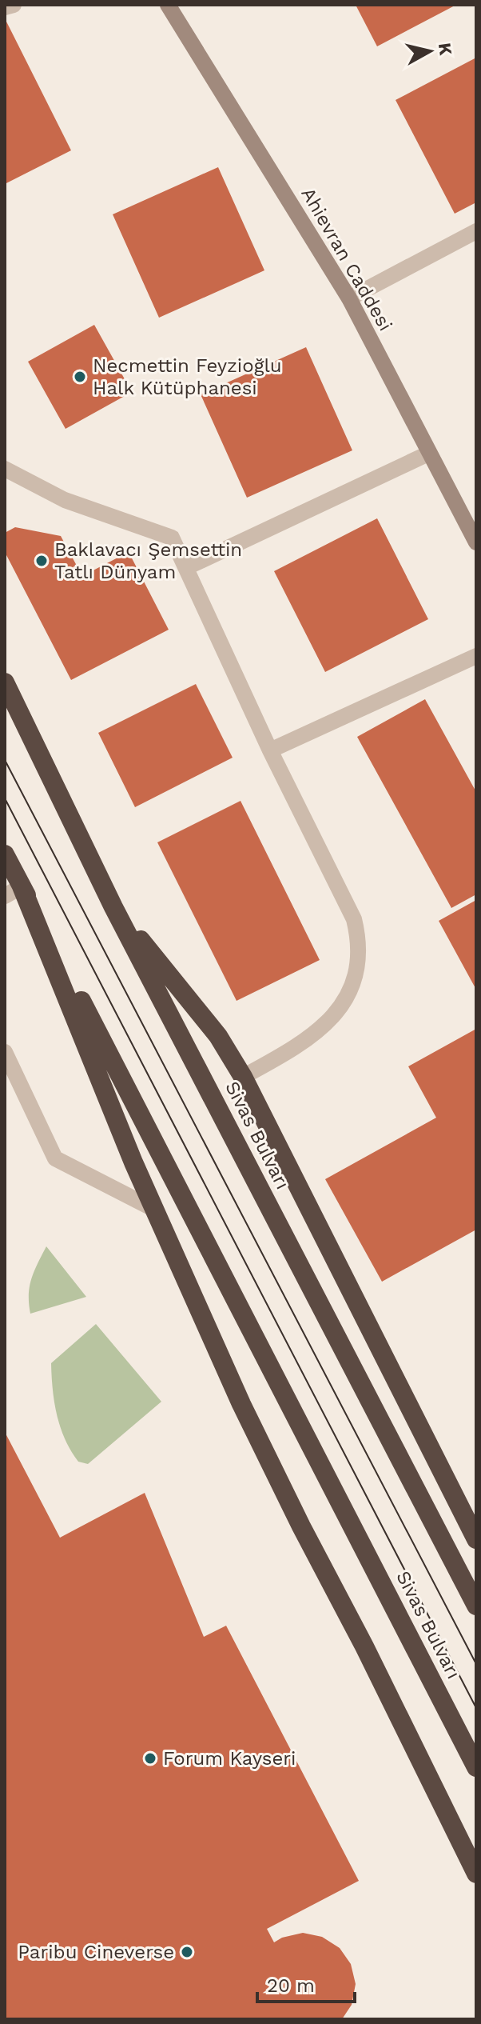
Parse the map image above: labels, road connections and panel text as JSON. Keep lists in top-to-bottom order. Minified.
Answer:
{"streets":{"highway":["Sivas Bulvarı"],"street":["Ahievran Caddesi"]},"places":["Necmettin Feyzioğlu Halk Kütüphanesi","Baklavacı Şemsettin Tatlı Dünyam","Forum Kayseri","Paribu Cineverse"],"scale_bar":"20 m","north":"right"}
